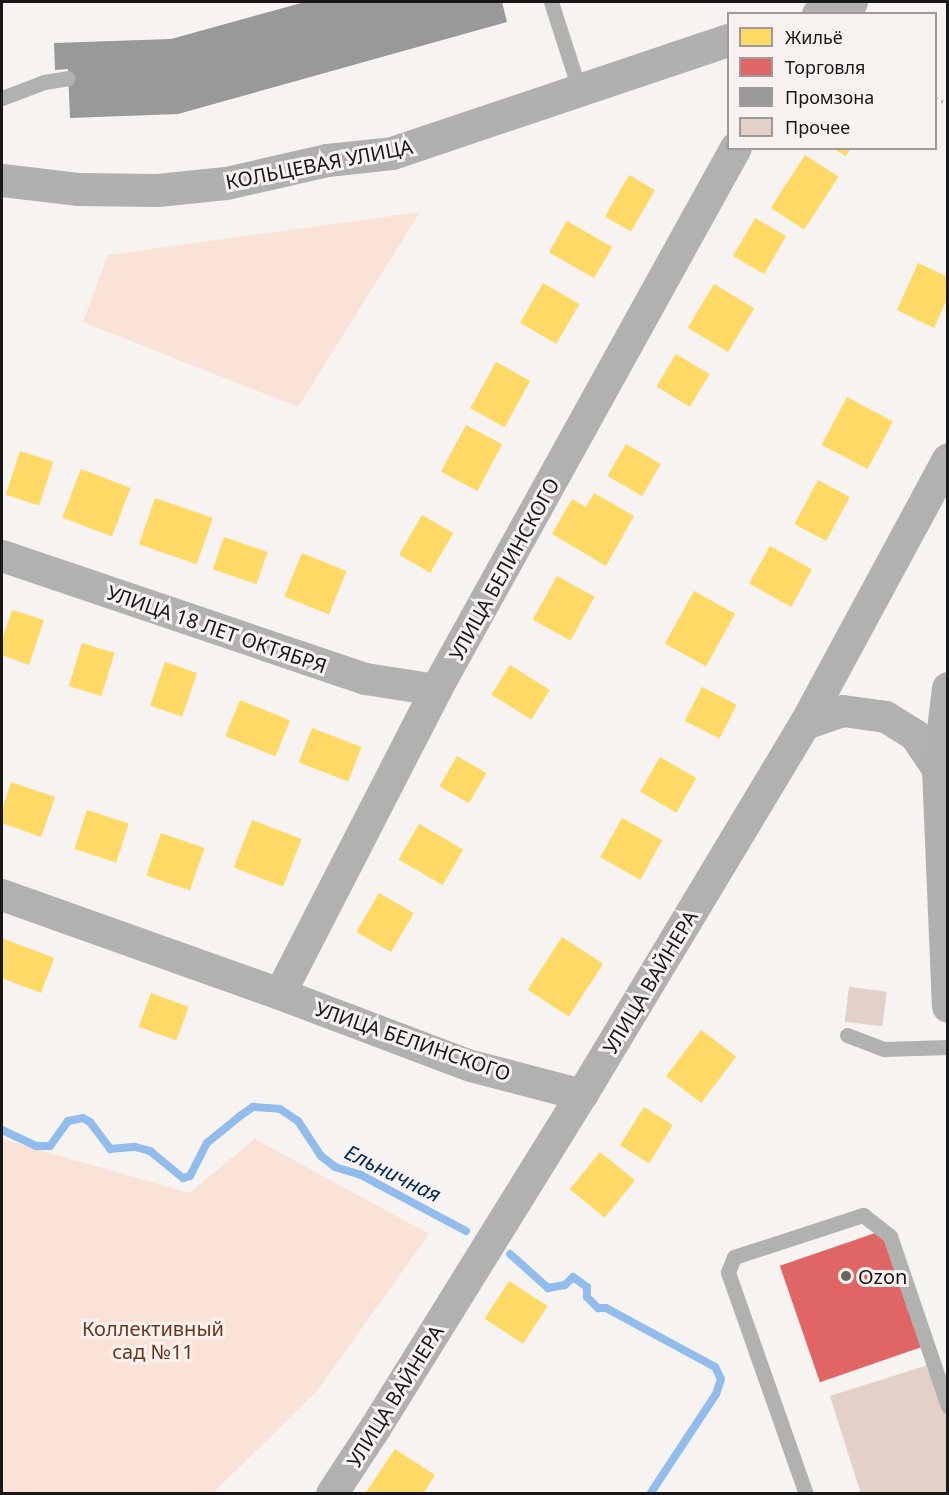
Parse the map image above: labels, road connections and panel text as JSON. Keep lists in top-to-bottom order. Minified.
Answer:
{"streets":{"street":["КОЛЬЦЕВАЯ УЛИЦА","УЛИЦА БЕЛИНСКОГО","УЛИЦА 18 ЛЕТ ОКТЯБРЯ","УЛИЦА ВАЙНЕРА"]},"crossings":[["УЛИЦА БЕЛИНСКОГО","УЛИЦА 18 ЛЕТ ОКТЯБРЯ"],["УЛИЦА БЕЛИНСКОГО","УЛИЦА ВАЙНЕРА"]],"water":["Ельничная"],"parks":["Коллективный сад №11"],"places":["Ozon"],"legend":["Жильё","Торговля","Промзона","Прочее"]}
